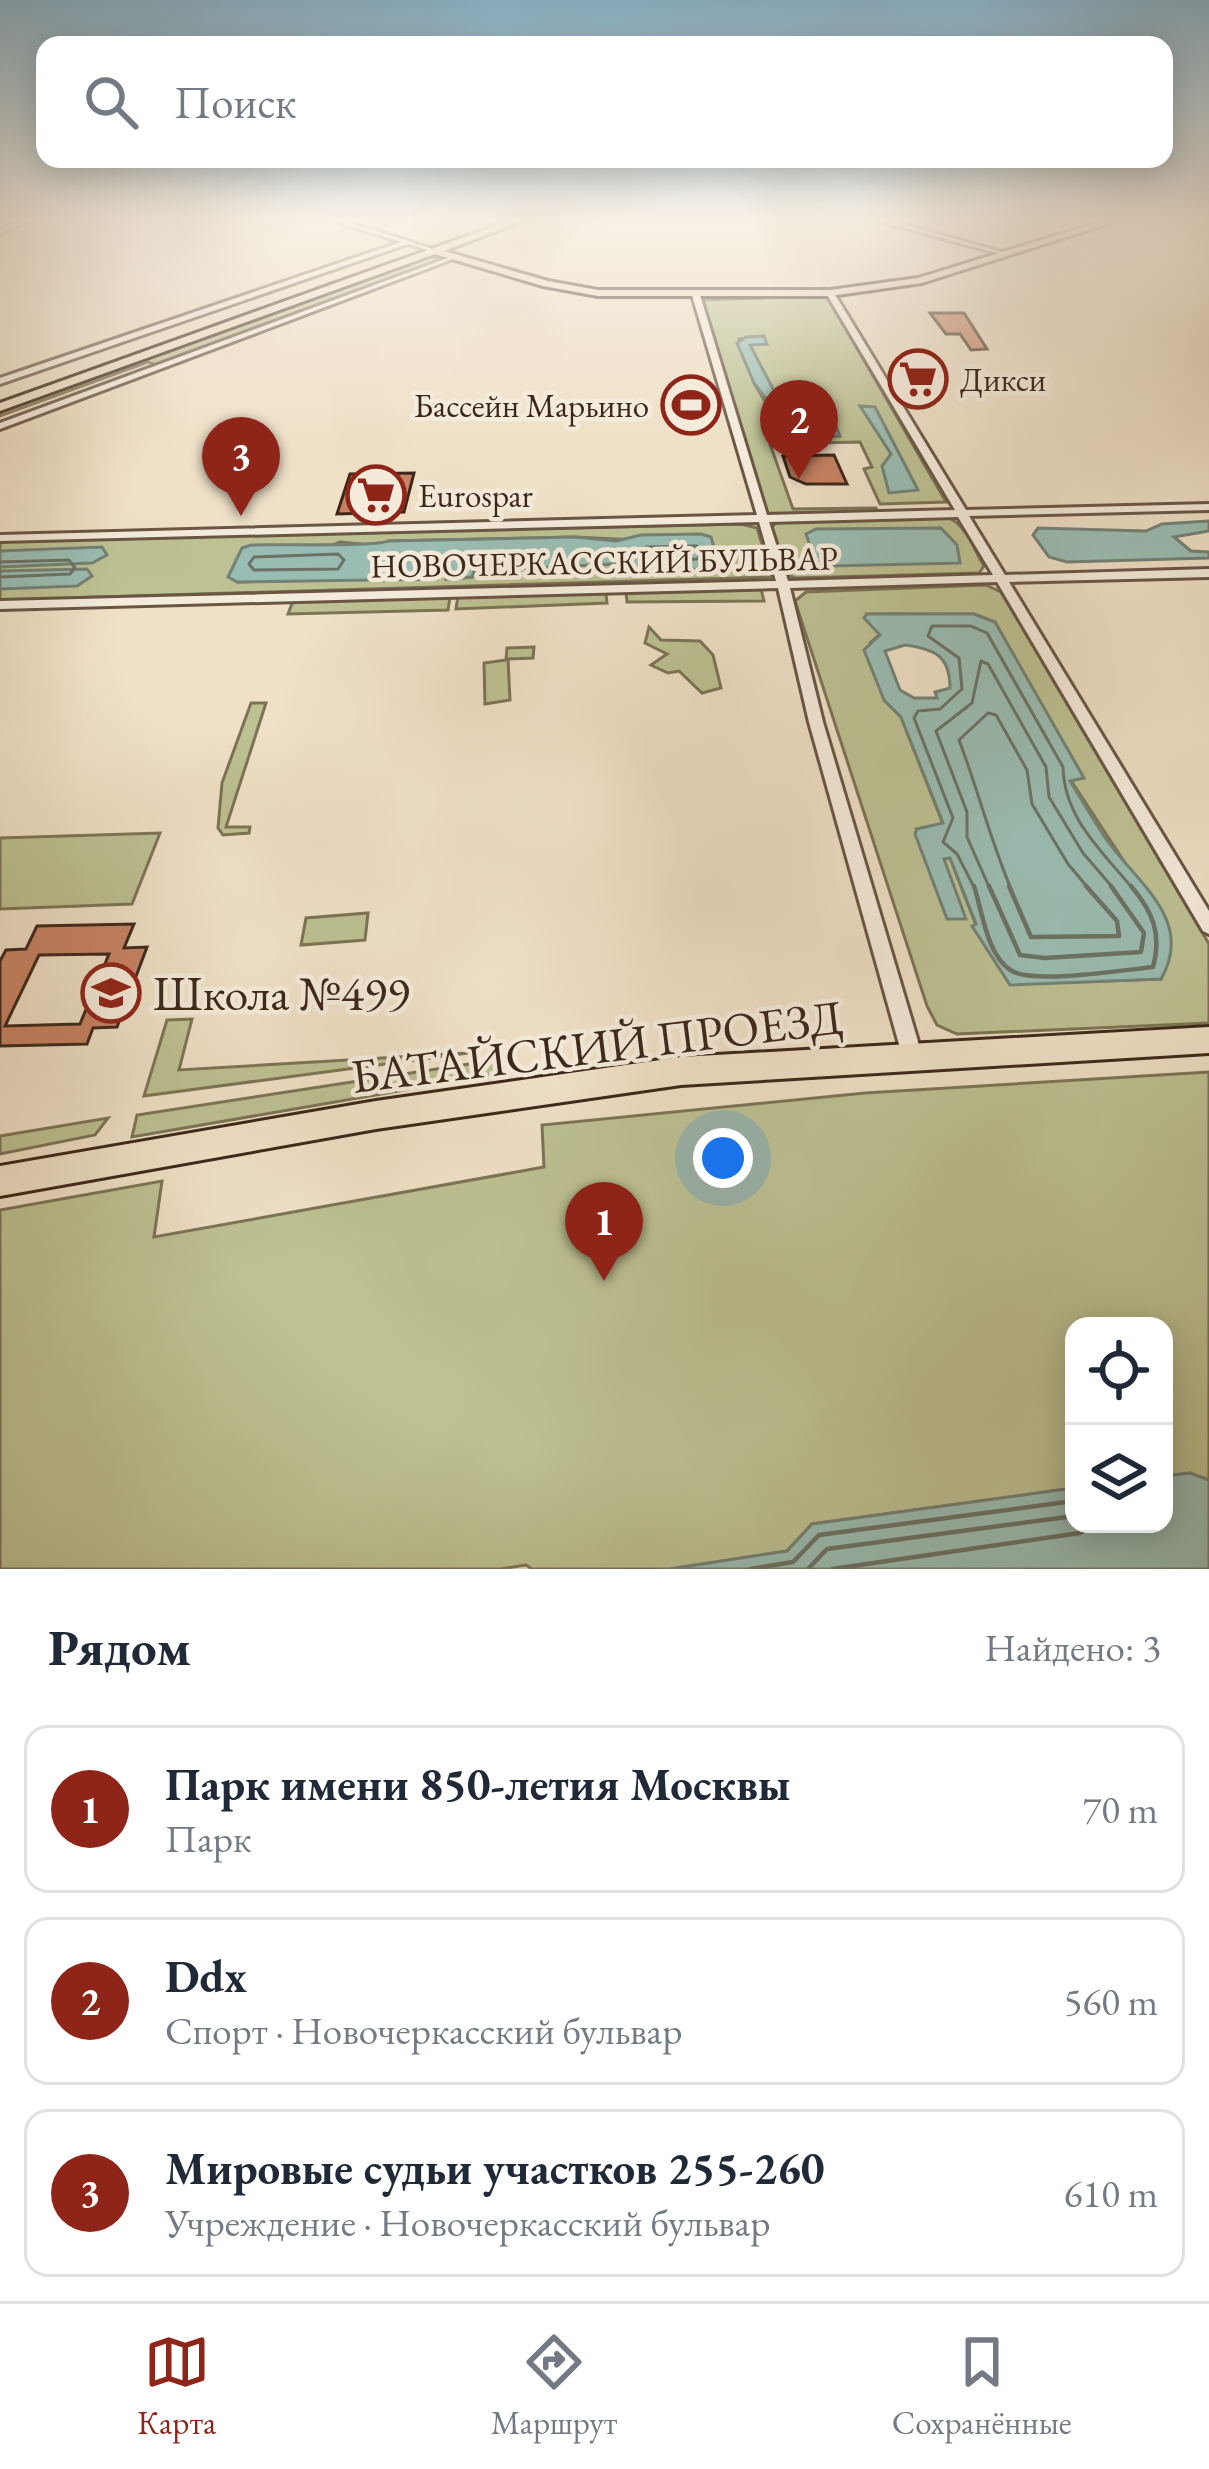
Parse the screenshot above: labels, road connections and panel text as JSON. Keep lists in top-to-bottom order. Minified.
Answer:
{"streets":{"main road":["БАТАЙСКИЙ ПРОЕЗД"],"street":["НОВОЧЕРКАССКИЙ БУЛЬВАР"]},"places":{"supermarket":["Дикси","Eurospar"],"sports":["Бассейн Марьино"],"school or university":["Школа №499"]},"page":{"search":"Поиск","pins":["2","3","1"],"heading":["Рядом","Найдено: 3"],"list":[{"mark":"1","name":"Парк имени 850-летия Москвы","note":"Парк","value":"70 m"},{"mark":"2","name":"Ddx","note":"Спорт · Новочеркасский бульвар","value":"560 m"},{"mark":"3","name":"Мировые судьи участков 255-260","note":"Учреждение · Новочеркасский бульвар","value":"610 m"}],"nav":["Карта","Маршрут","Сохранённые"]}}
